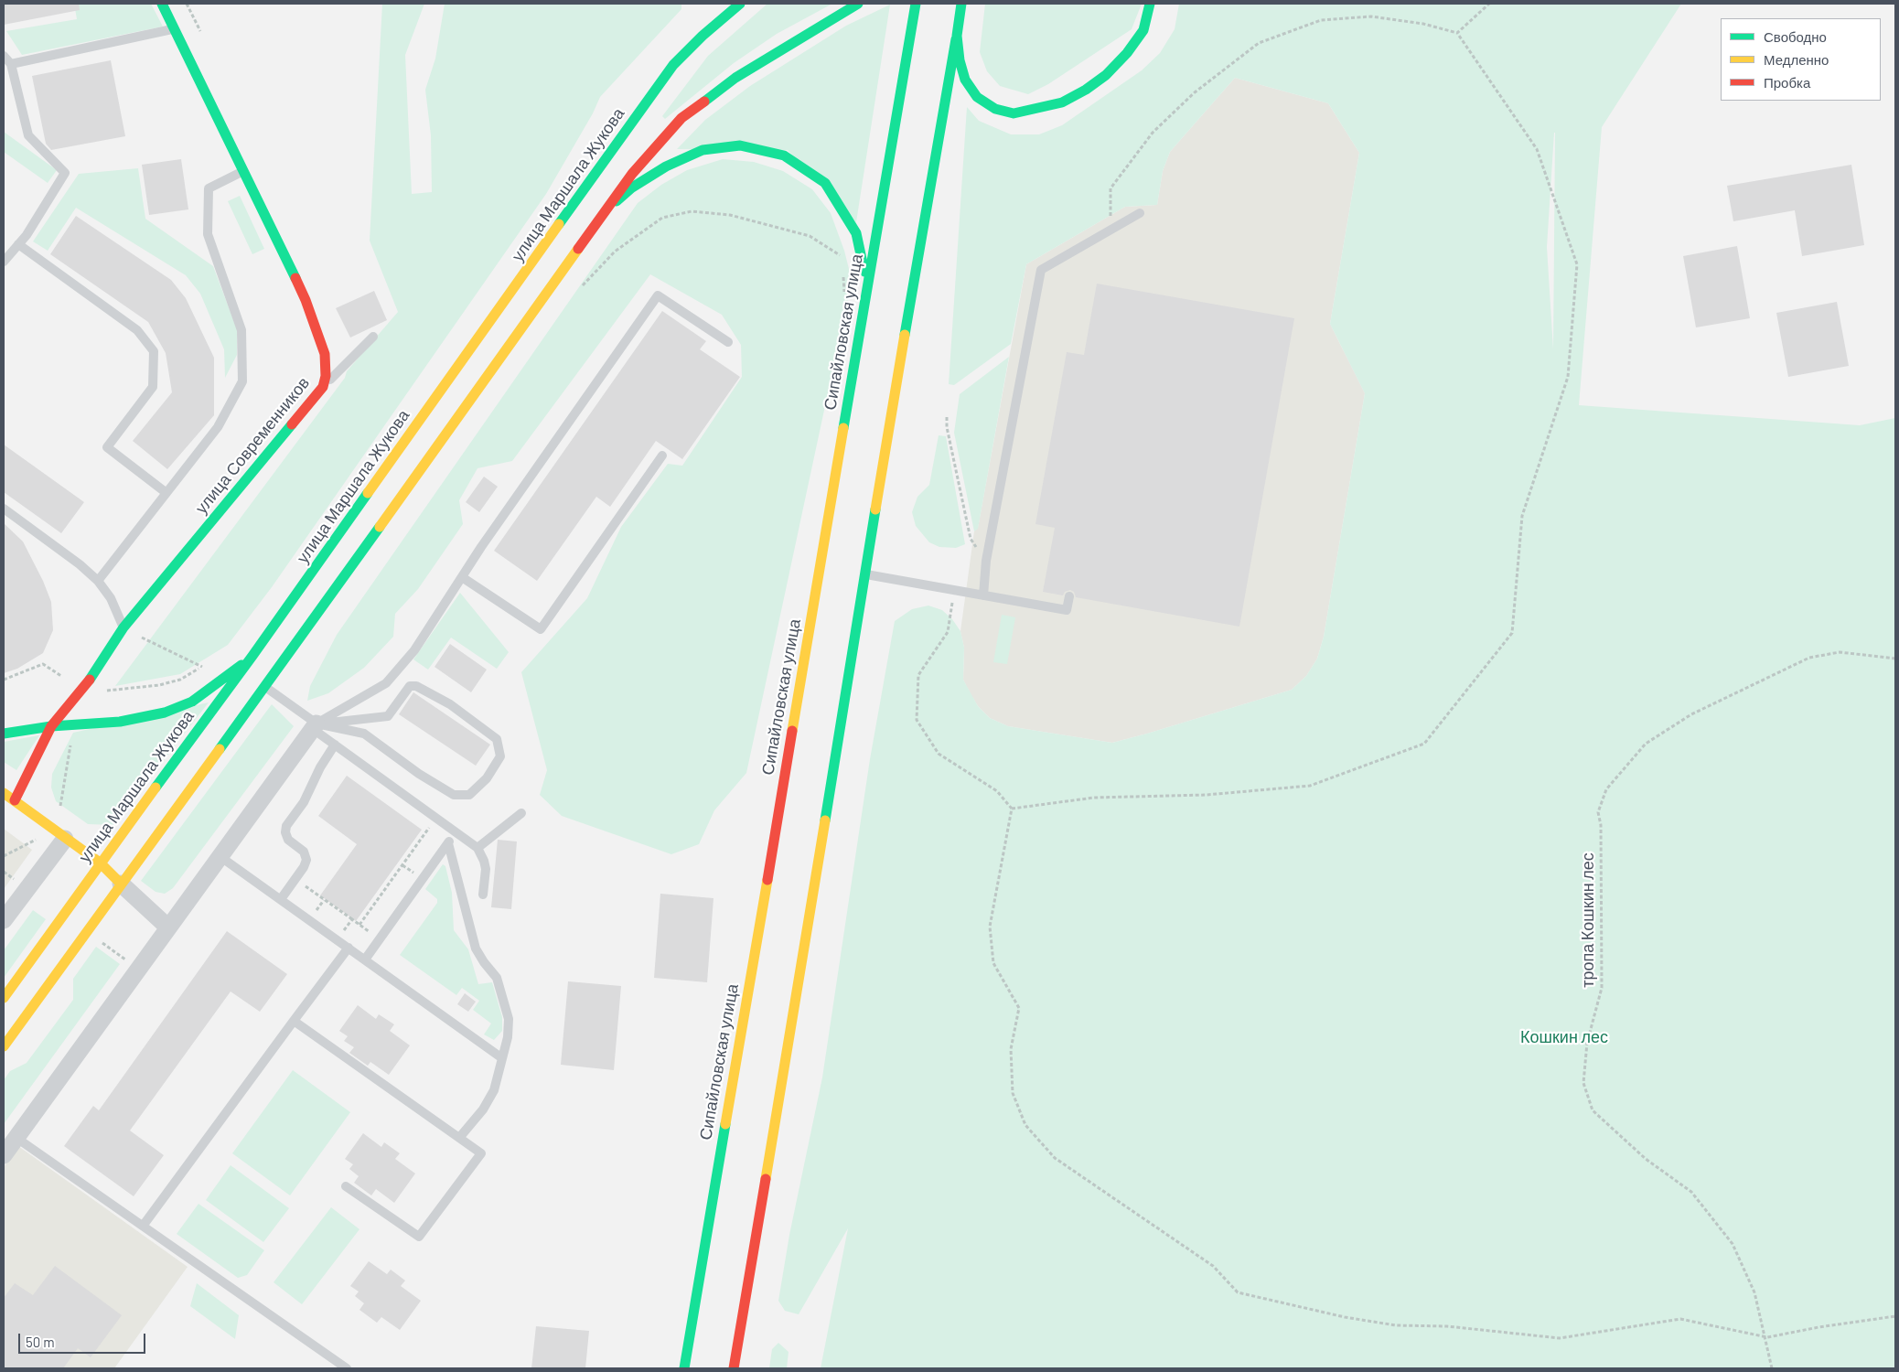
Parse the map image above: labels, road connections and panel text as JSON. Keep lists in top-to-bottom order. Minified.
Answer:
{"streets":{"main road":["улица Маршала Жукова","Сипайловская улица","улица Современников"],"path":["тропа Кошкин лес"]},"parks":["Кошкин лес"],"legend":["Свободно","Медленно","Пробка"],"scale_bar":"50 m"}
